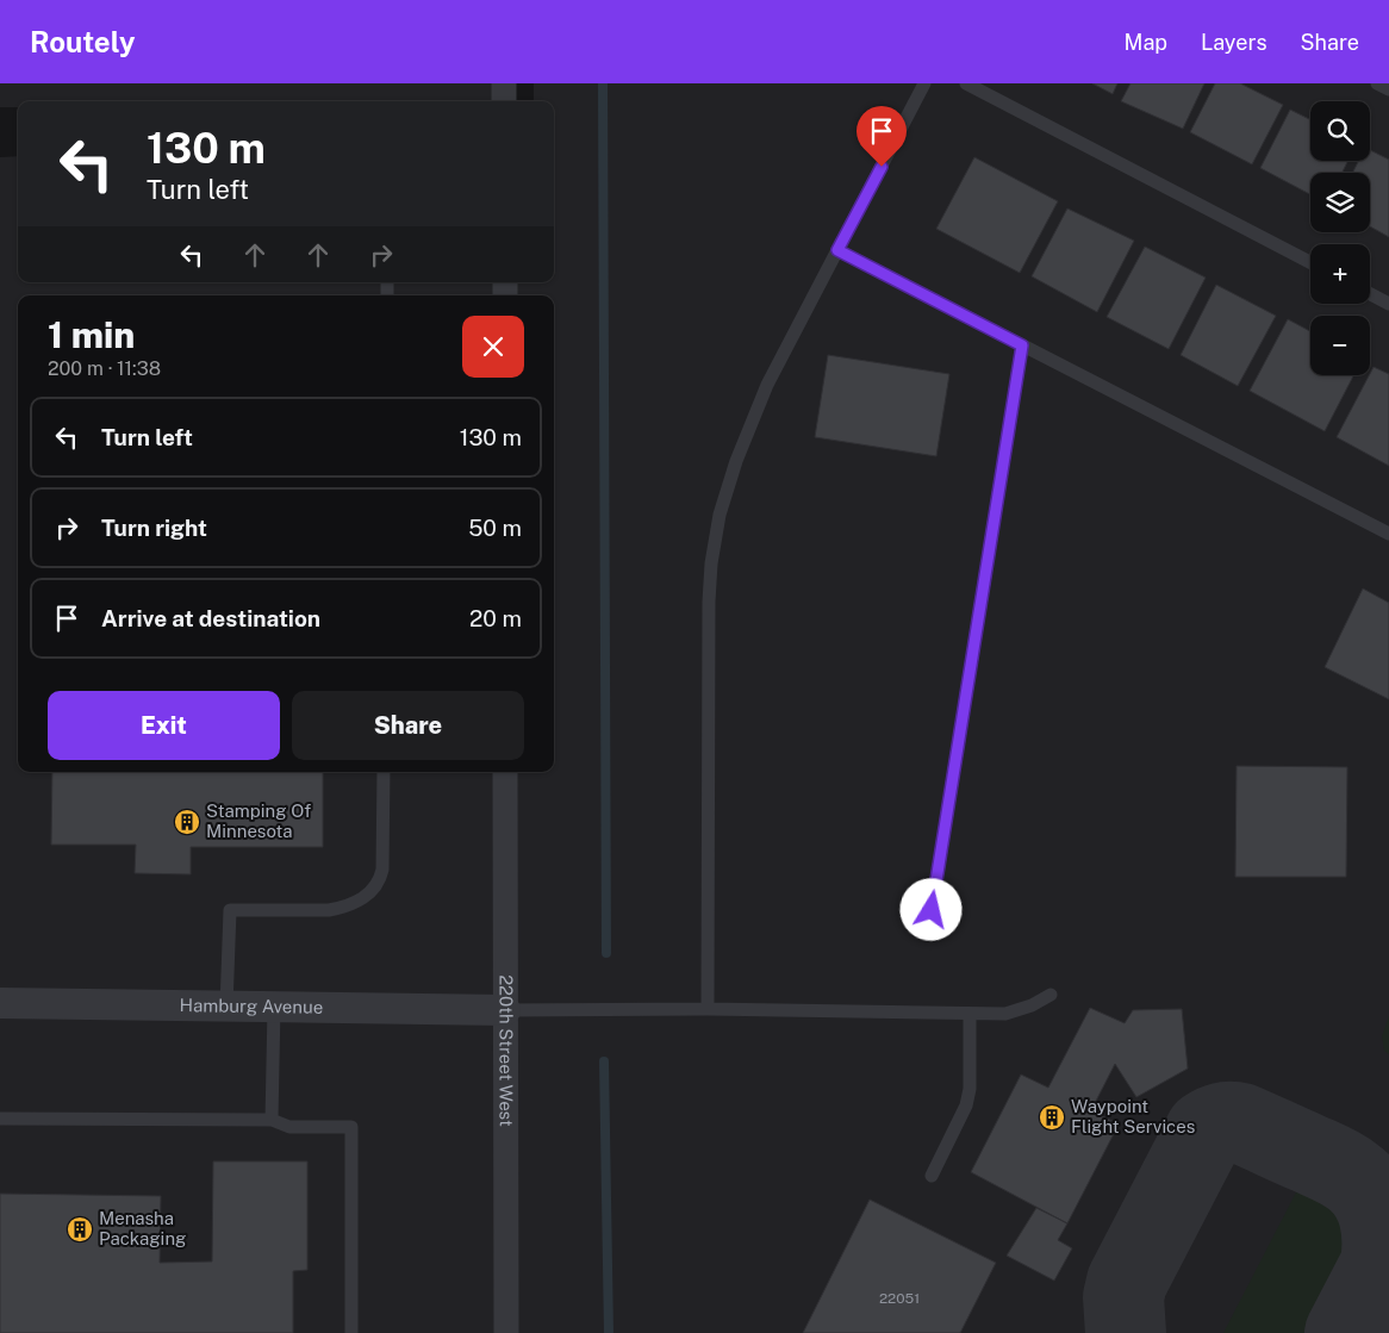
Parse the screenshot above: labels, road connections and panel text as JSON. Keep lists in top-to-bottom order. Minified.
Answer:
{"streets":{"street":["Hamburg Avenue","220th Street West"]},"crossings":[["Hamburg Avenue","220th Street West"]],"places":{"building":["Stamping Of Minnesota","Waypoint Flight Services","Menasha Packaging"]},"house_numbers":["22051"],"page":{"header":"Routely","nav":["Map","Layers","Share"],"map_buttons":["+","−"],"turn":["130 m","Turn left"],"heading":["1 min","200 m · 11:38"],"list":[{"name":"Turn left","value":"130 m"},{"name":"Turn right","value":"50 m"},{"name":"Arrive at destination","value":"20 m"}],"buttons":["Exit","Share"]}}
